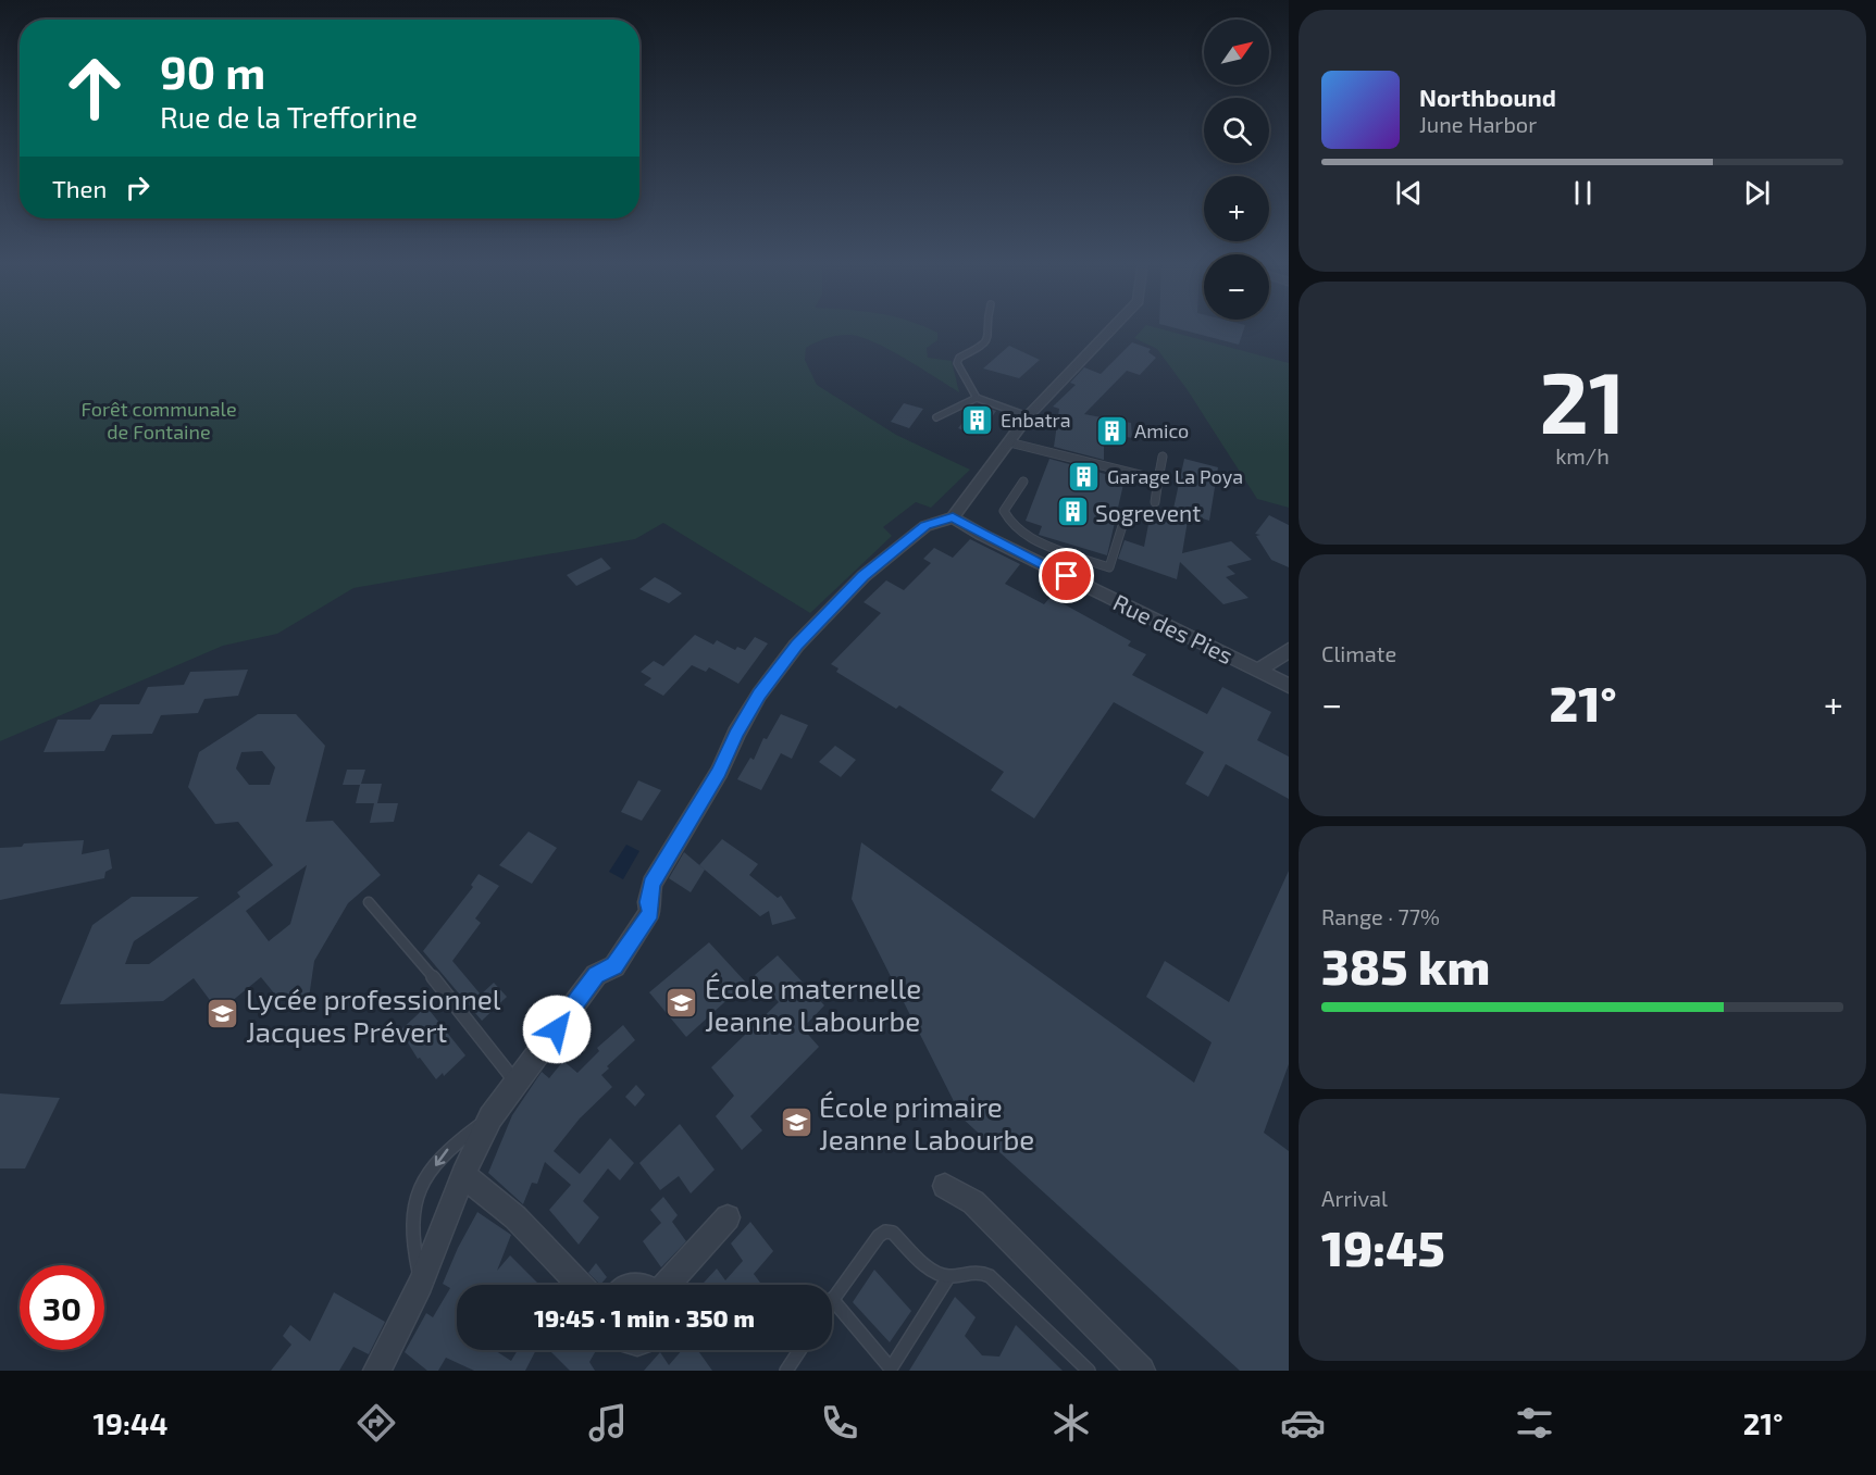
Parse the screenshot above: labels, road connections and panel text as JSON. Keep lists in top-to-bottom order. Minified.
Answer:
{"streets":{"street":["Rue des Pies"]},"parks":["Forêt communale de Fontaine"],"places":{"building":["Enbatra","Amico","Garage La Poya","Sogrevent"],"school or university":["École maternelle Jeanne Labourbe","Lycée professionnel Jacques Prévert","École primaire Jeanne Labourbe"]},"north":"top right","page":{"map_buttons":["+","−"],"turn":["90 m","Rue de la Trefforine"],"song":["Northbound","June Harbor"],"then":"Then","tile":[["21","km/h"],"Climate",["Range · 77%","385 km"],["Arrival","19:45"]],"heat":["−","21°","+"],"limit":"30","trip":"19:45 · 1 min · 350 m","tabs":["19:44","21°"]}}
